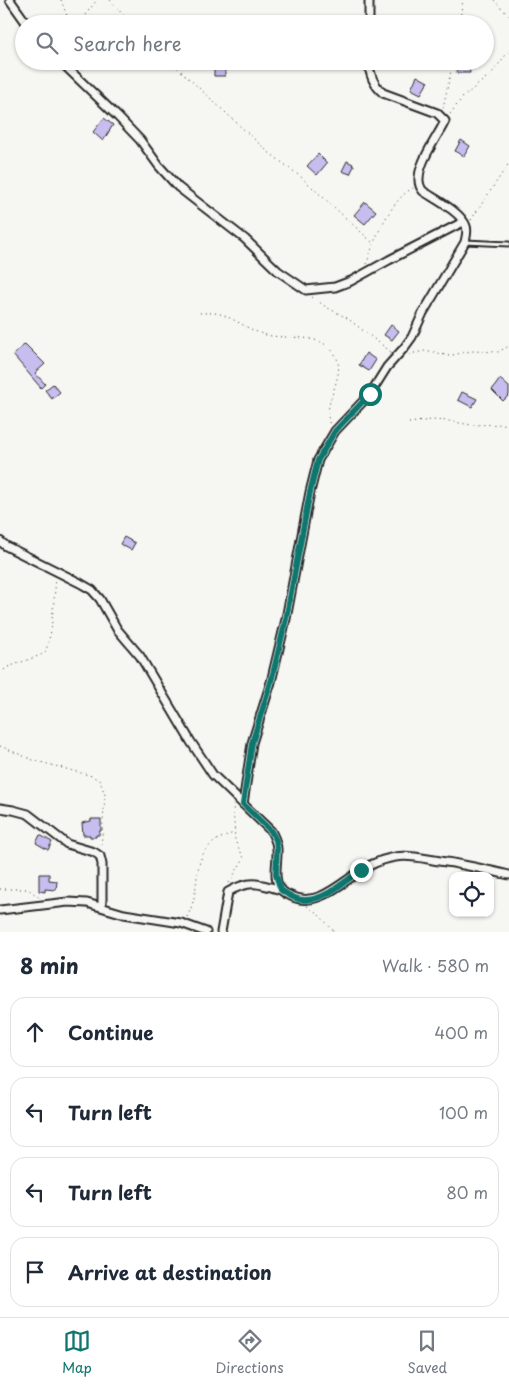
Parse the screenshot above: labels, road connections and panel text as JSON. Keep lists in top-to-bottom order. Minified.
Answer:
{"page":{"search":"Search here","heading":["8 min","Walk · 580 m"],"list":[["Continue","400 m"],["Turn left","100 m"],["Turn left","80 m"],"Arrive at destination"],"nav":["Map","Directions","Saved"]}}
